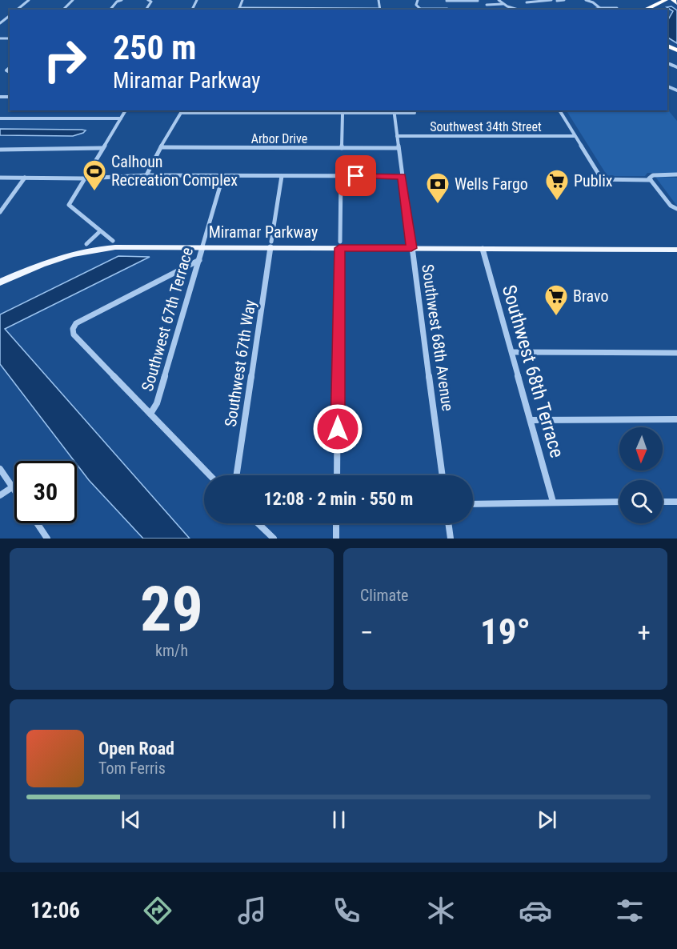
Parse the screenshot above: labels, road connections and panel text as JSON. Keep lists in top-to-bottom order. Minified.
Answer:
{"streets":{"main road":["Miramar Parkway"],"street":["Southwest 34th Street","Arbor Drive","Southwest 67th Terrace","Southwest 68th Avenue","Southwest 67th Way","Southwest 68th Terrace"]},"crossings":[["Southwest 34th Street","Southwest 68th Avenue"],["Arbor Drive","Southwest 68th Avenue"],["Miramar Parkway","Southwest 67th Terrace"],["Miramar Parkway","Southwest 68th Avenue"],["Miramar Parkway","Southwest 67th Way"],["Miramar Parkway","Southwest 68th Terrace"]],"places":{"sports":["Calhoun Recreation Complex"],"supermarket":["Publix","Bravo"],"bank":["Wells Fargo"]},"north":"bottom","page":{"turn":["250 m","Miramar Parkway"],"limit":"30","trip":"12:08 · 2 min · 550 m","tile":[["29","km/h"],"Climate"],"heat":["−","19°","+"],"song":["Open Road","Tom Ferris"],"tabs":"12:06"}}
